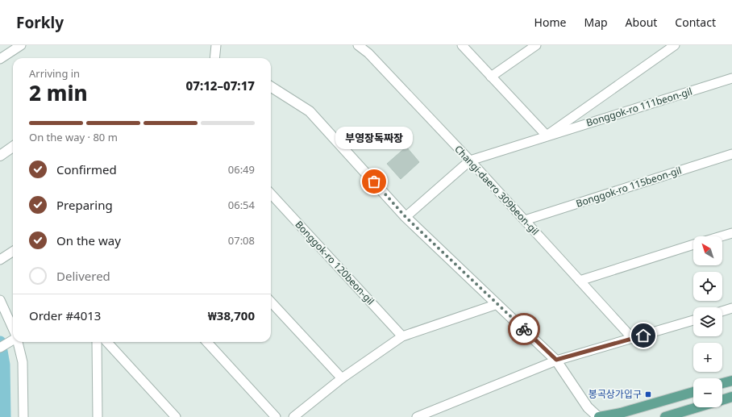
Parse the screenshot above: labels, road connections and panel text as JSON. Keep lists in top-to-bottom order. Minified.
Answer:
{"streets":{"street":["Bonggok-ro 111beon-gil","Bonggok-ro 115beon-gil","Changi-daero 309beon-gil","Bonggok-ro 120beon-gil"]},"crossings":[["Bonggok-ro 111beon-gil","Changi-daero 309beon-gil"],["Bonggok-ro 115beon-gil","Changi-daero 309beon-gil"]],"places":{"other":["부영장독짜장"],"transit":["봉곡상가입구"]},"north":"top left","page":{"header":"Forkly","nav":["Home","Map","About","Contact"],"heading":["2 min","Arriving in","07:12–07:17"],"panel":["Order #4013","₩38,700"],"bar":"On the way · 80 m","bubble":"부영장독짜장","list":[["Confirmed","06:49"],["Preparing","06:54"],["On the way","07:08"],"Delivered"],"map_buttons":["+","−"]}}
